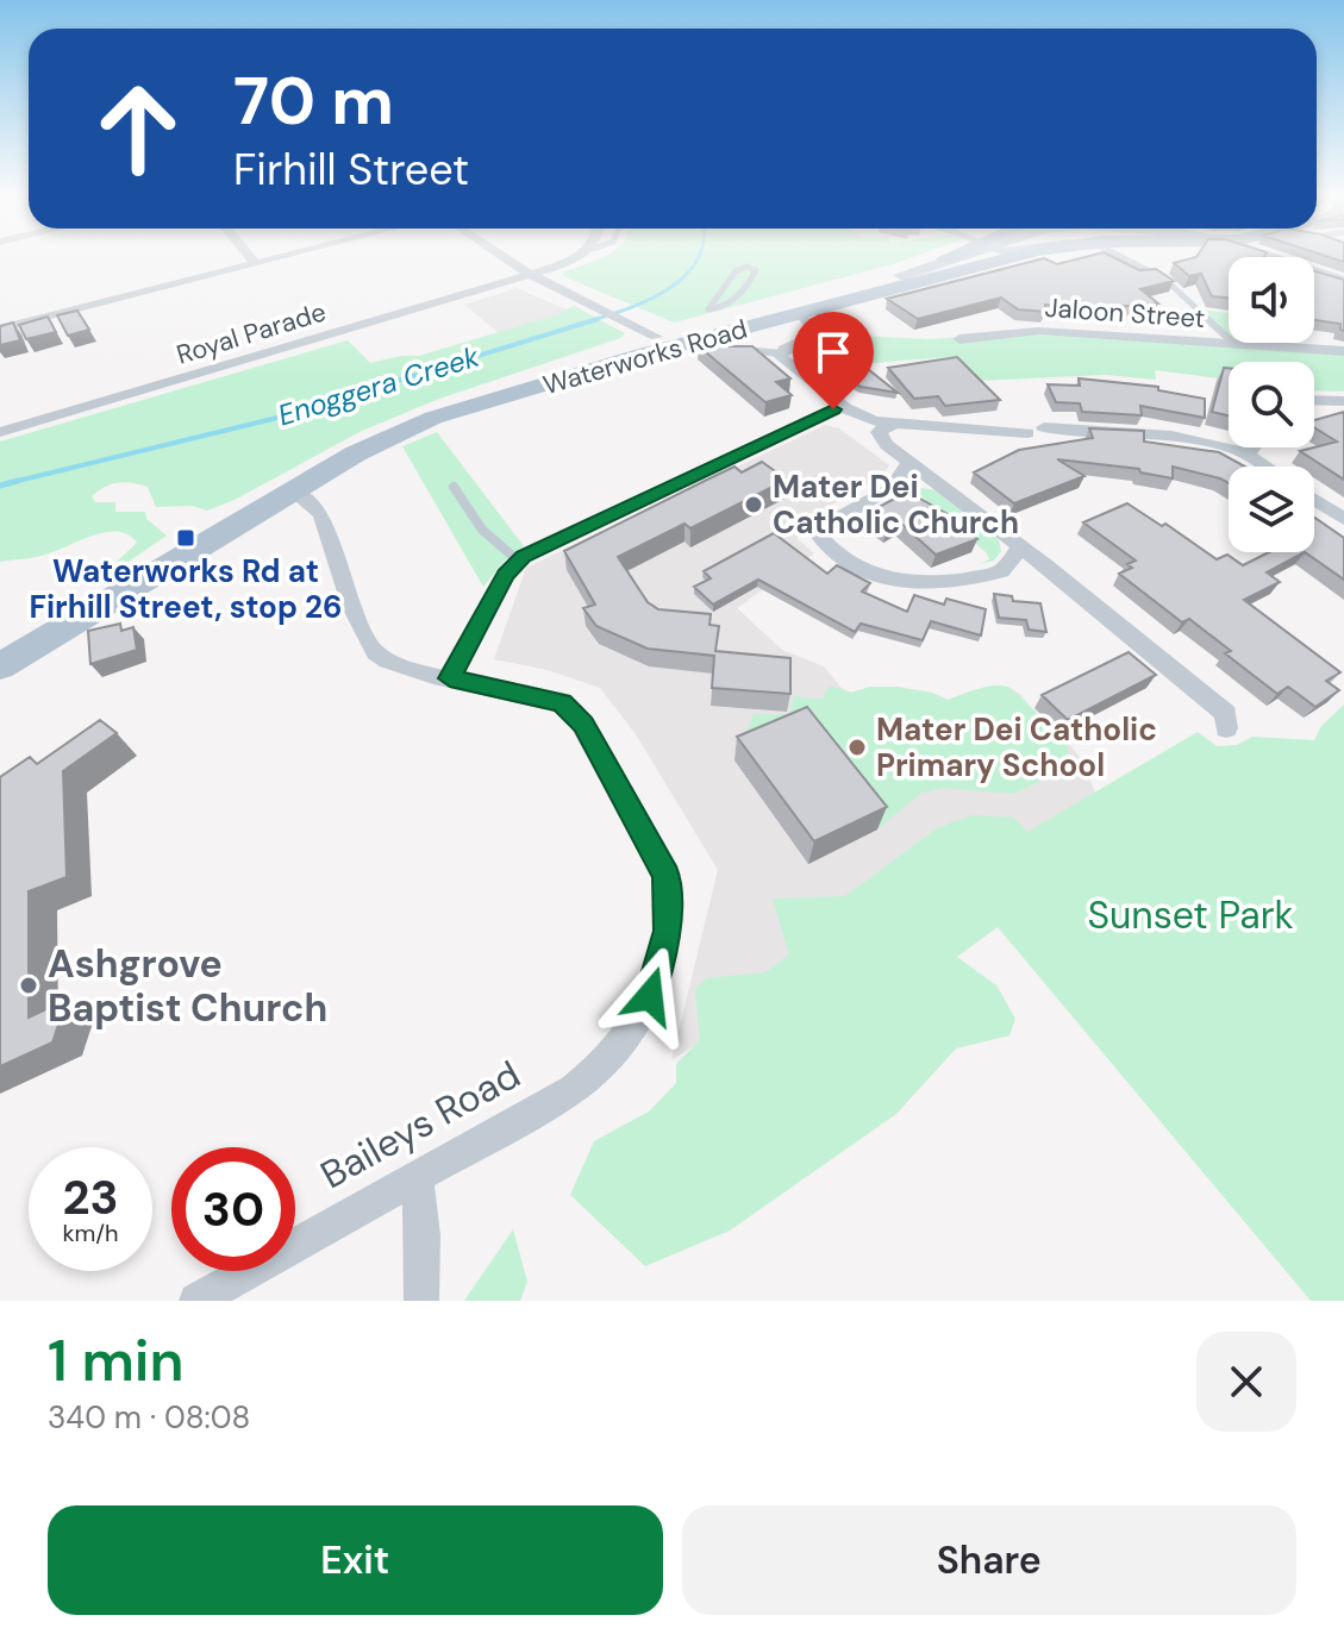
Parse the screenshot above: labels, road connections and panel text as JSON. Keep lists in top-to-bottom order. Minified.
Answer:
{"streets":{"main road":["Waterworks Road"],"street":["Jaloon Street","Royal Parade","Baileys Road"]},"crossings":[["Waterworks Road","Baileys Road"]],"water":["Enoggera Creek"],"parks":["Sunset Park"],"places":{"other":["Mater Dei Catholic Church","Mater Dei Catholic Primary School","Ashgrove Baptist Church"],"transit":["Waterworks Rd at Firhill Street, stop 26"]},"page":{"turn":["70 m","Firhill Street"],"speed":"23 km/h","limit":"30","heading":["1 min","340 m · 08:08"],"buttons":["Exit","Share"]}}
